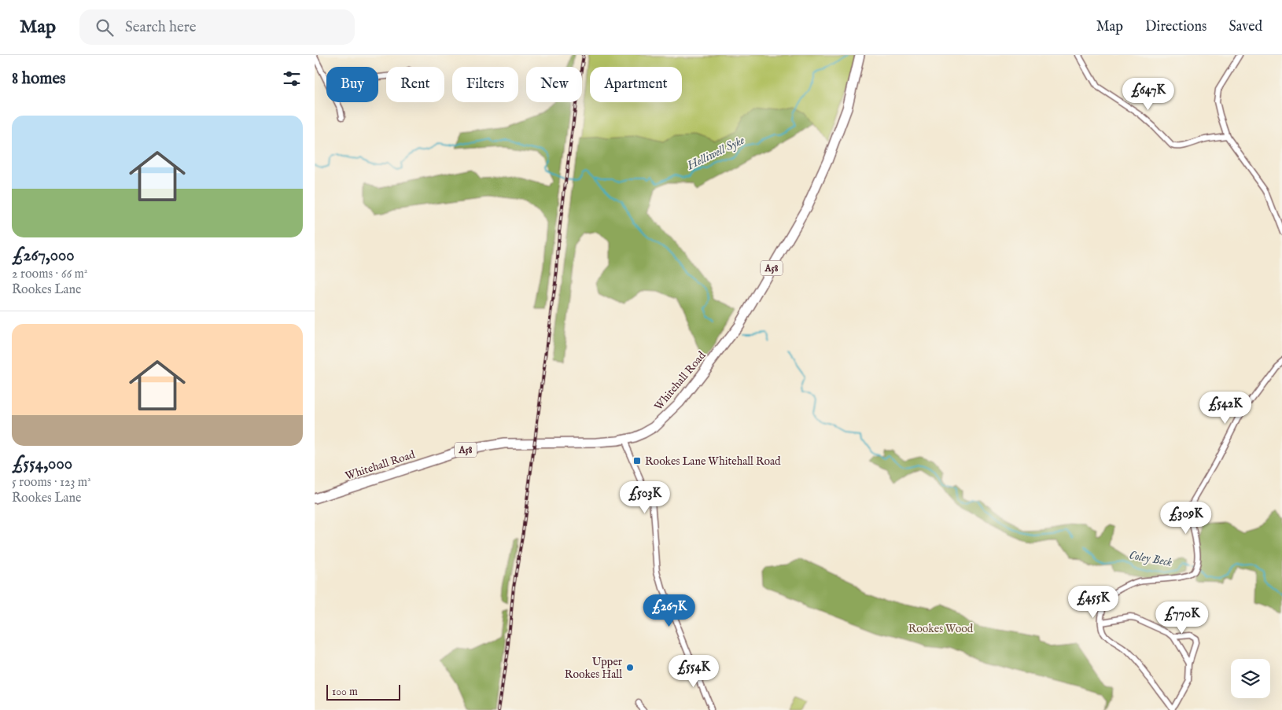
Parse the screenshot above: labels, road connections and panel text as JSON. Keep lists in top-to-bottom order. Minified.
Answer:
{"streets":{"highway":["A58","Whitehall Road"]},"water":["Helliwell Syke","Coley Beck"],"parks":["Rookes Wood"],"places":{"transit":["Rookes Lane Whitehall Road"],"other":["Upper Rookes Hall"]},"scale_bar":"100 m","page":{"header":"Map","search":"Search here","nav":["Map","Directions","Saved"],"heading":"8 homes","chip":["Buy","Rent","Filters","New","Apartment"],"price":["£647K","£542K","£503K","£309K","£455K","£267K","£770K","£554K"],"list":[{"name":"£267,000","note":"2 rooms · 66 m² · Rookes Lane"},{"name":"£554,000","note":"5 rooms · 123 m² · Rookes Lane"}],"scale":"100 m"}}
